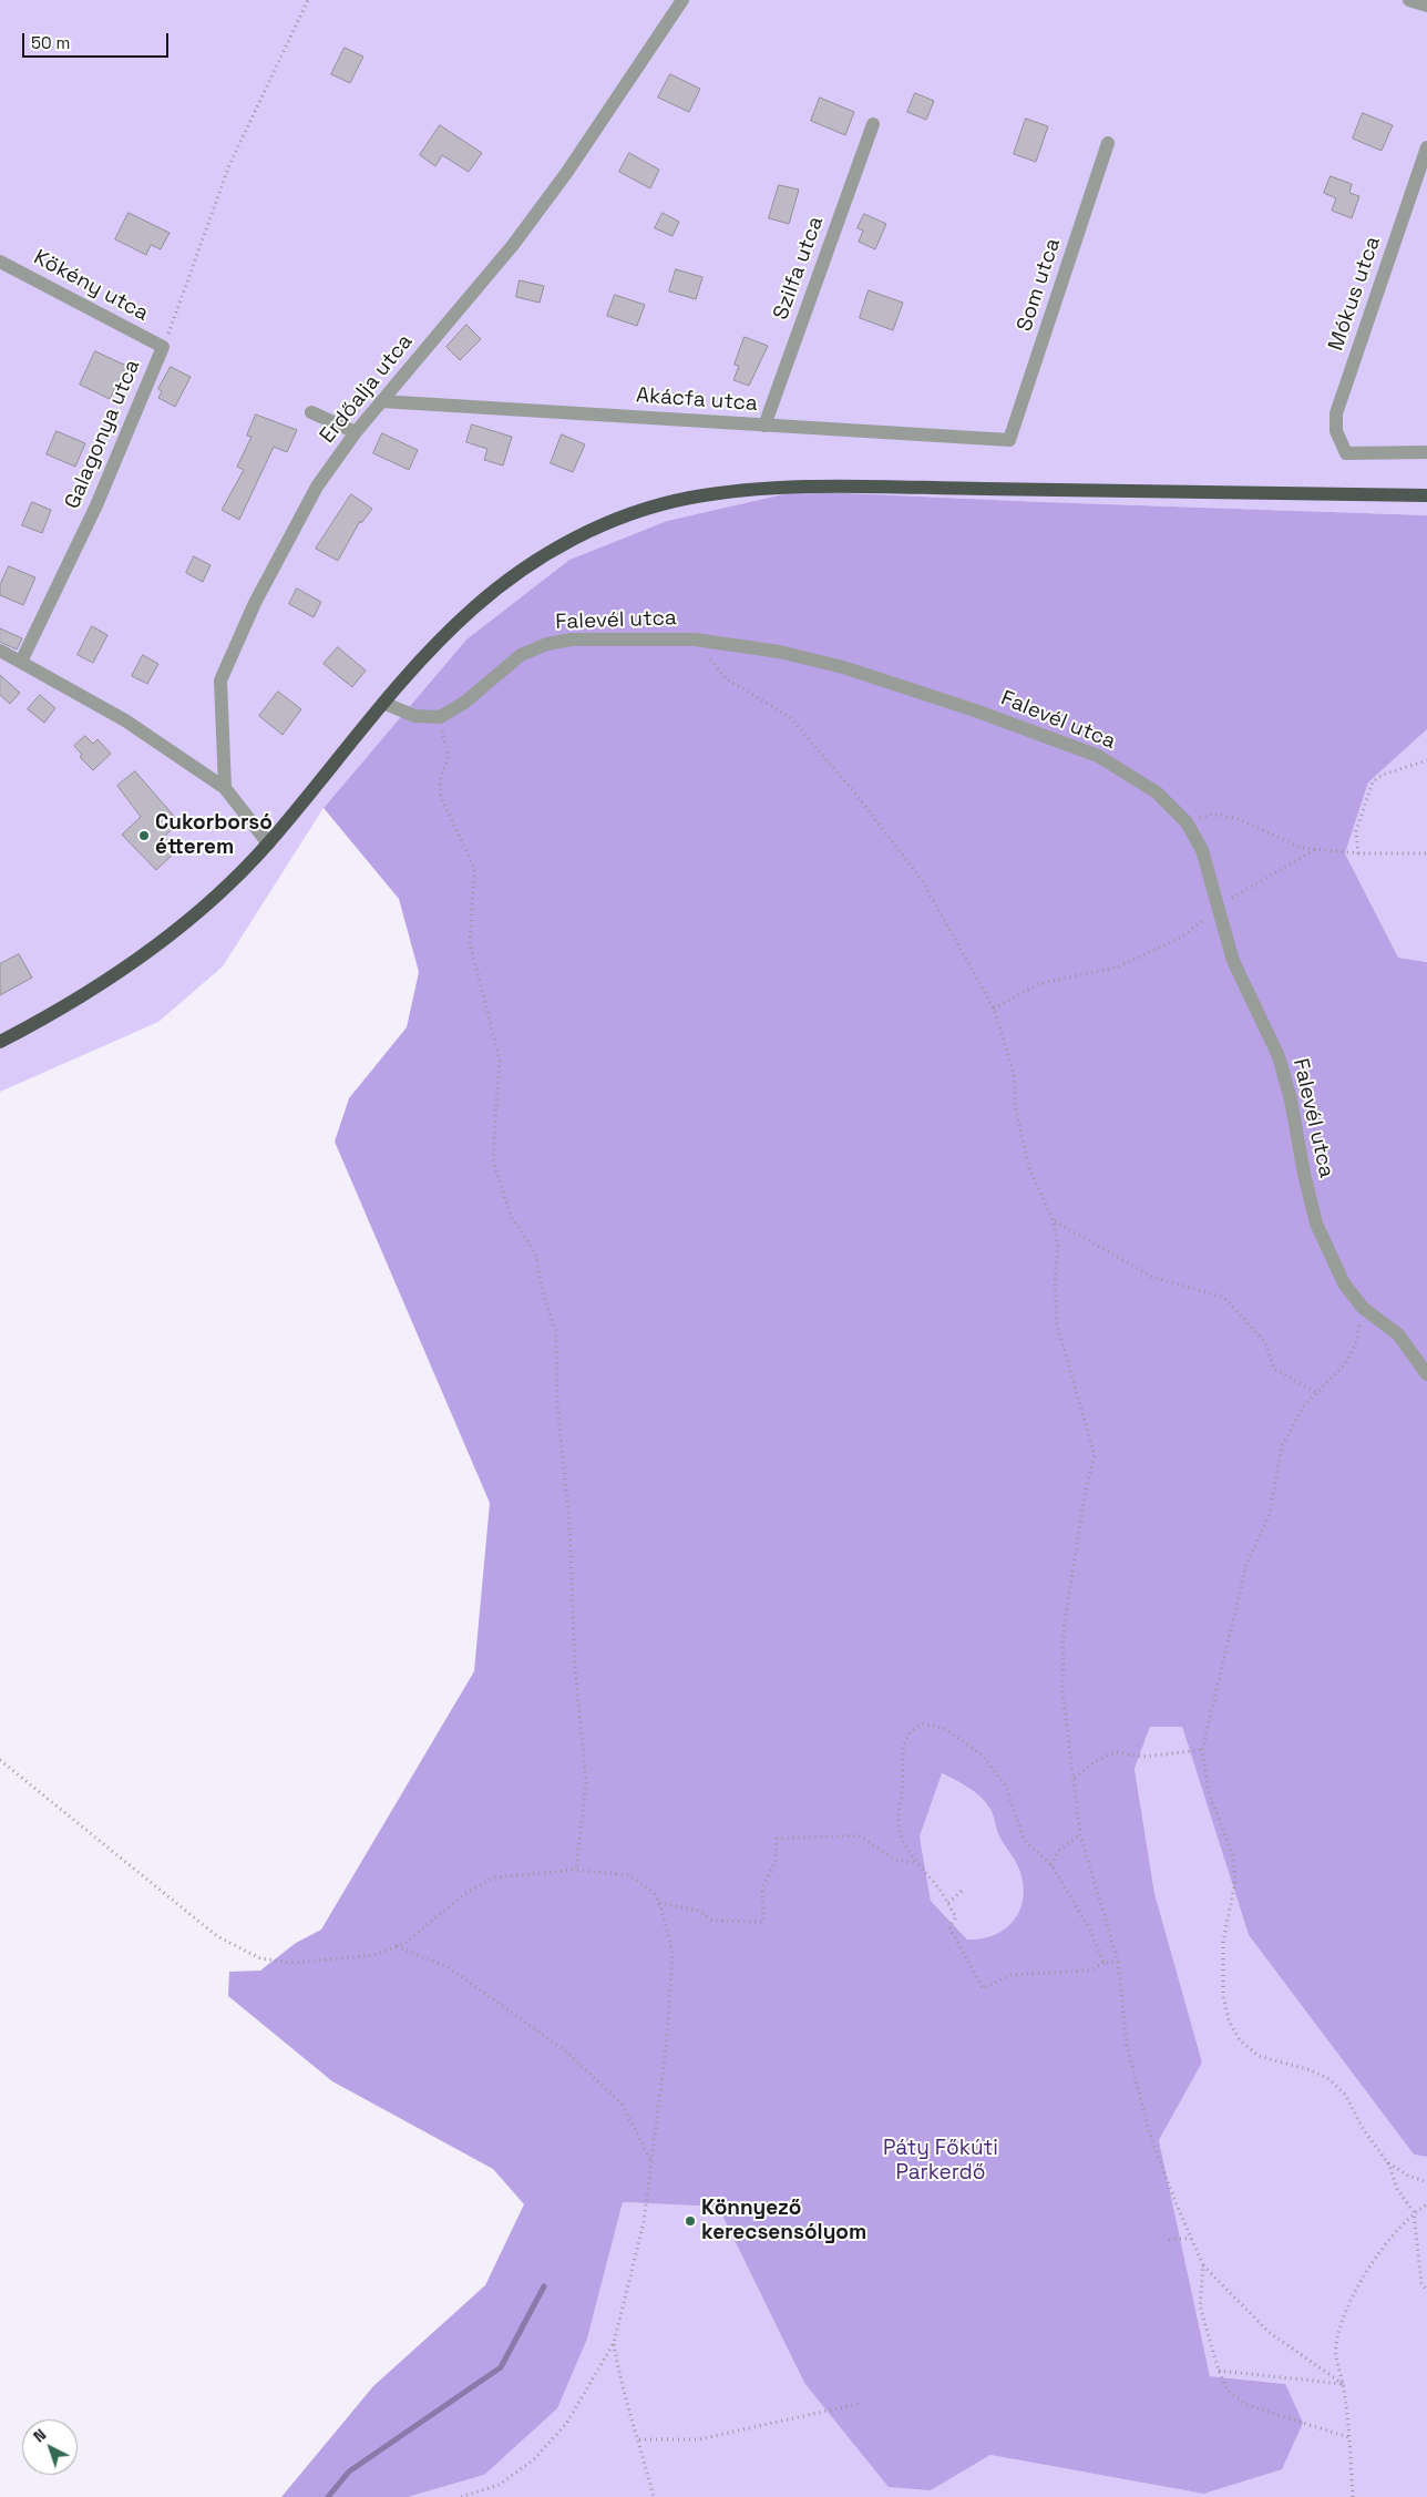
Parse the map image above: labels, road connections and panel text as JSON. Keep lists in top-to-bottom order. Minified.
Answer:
{"streets":{"street":["Szilfa utca","Som utca","Kökény utca","Mókus utca","Erdőalja utca","Akácfa utca","Galagonya utca","Falevél utca"]},"crossings":[["Szilfa utca","Akácfa utca"],["Som utca","Akácfa utca"],["Kökény utca","Galagonya utca"],["Erdőalja utca","Akácfa utca"]],"parks":["Páty Főkúti Parkerdő"],"places":["Cukorborsó étterem","Könnyező kerecsensólyom"],"scale_bar":"50 m","north":"top left"}
